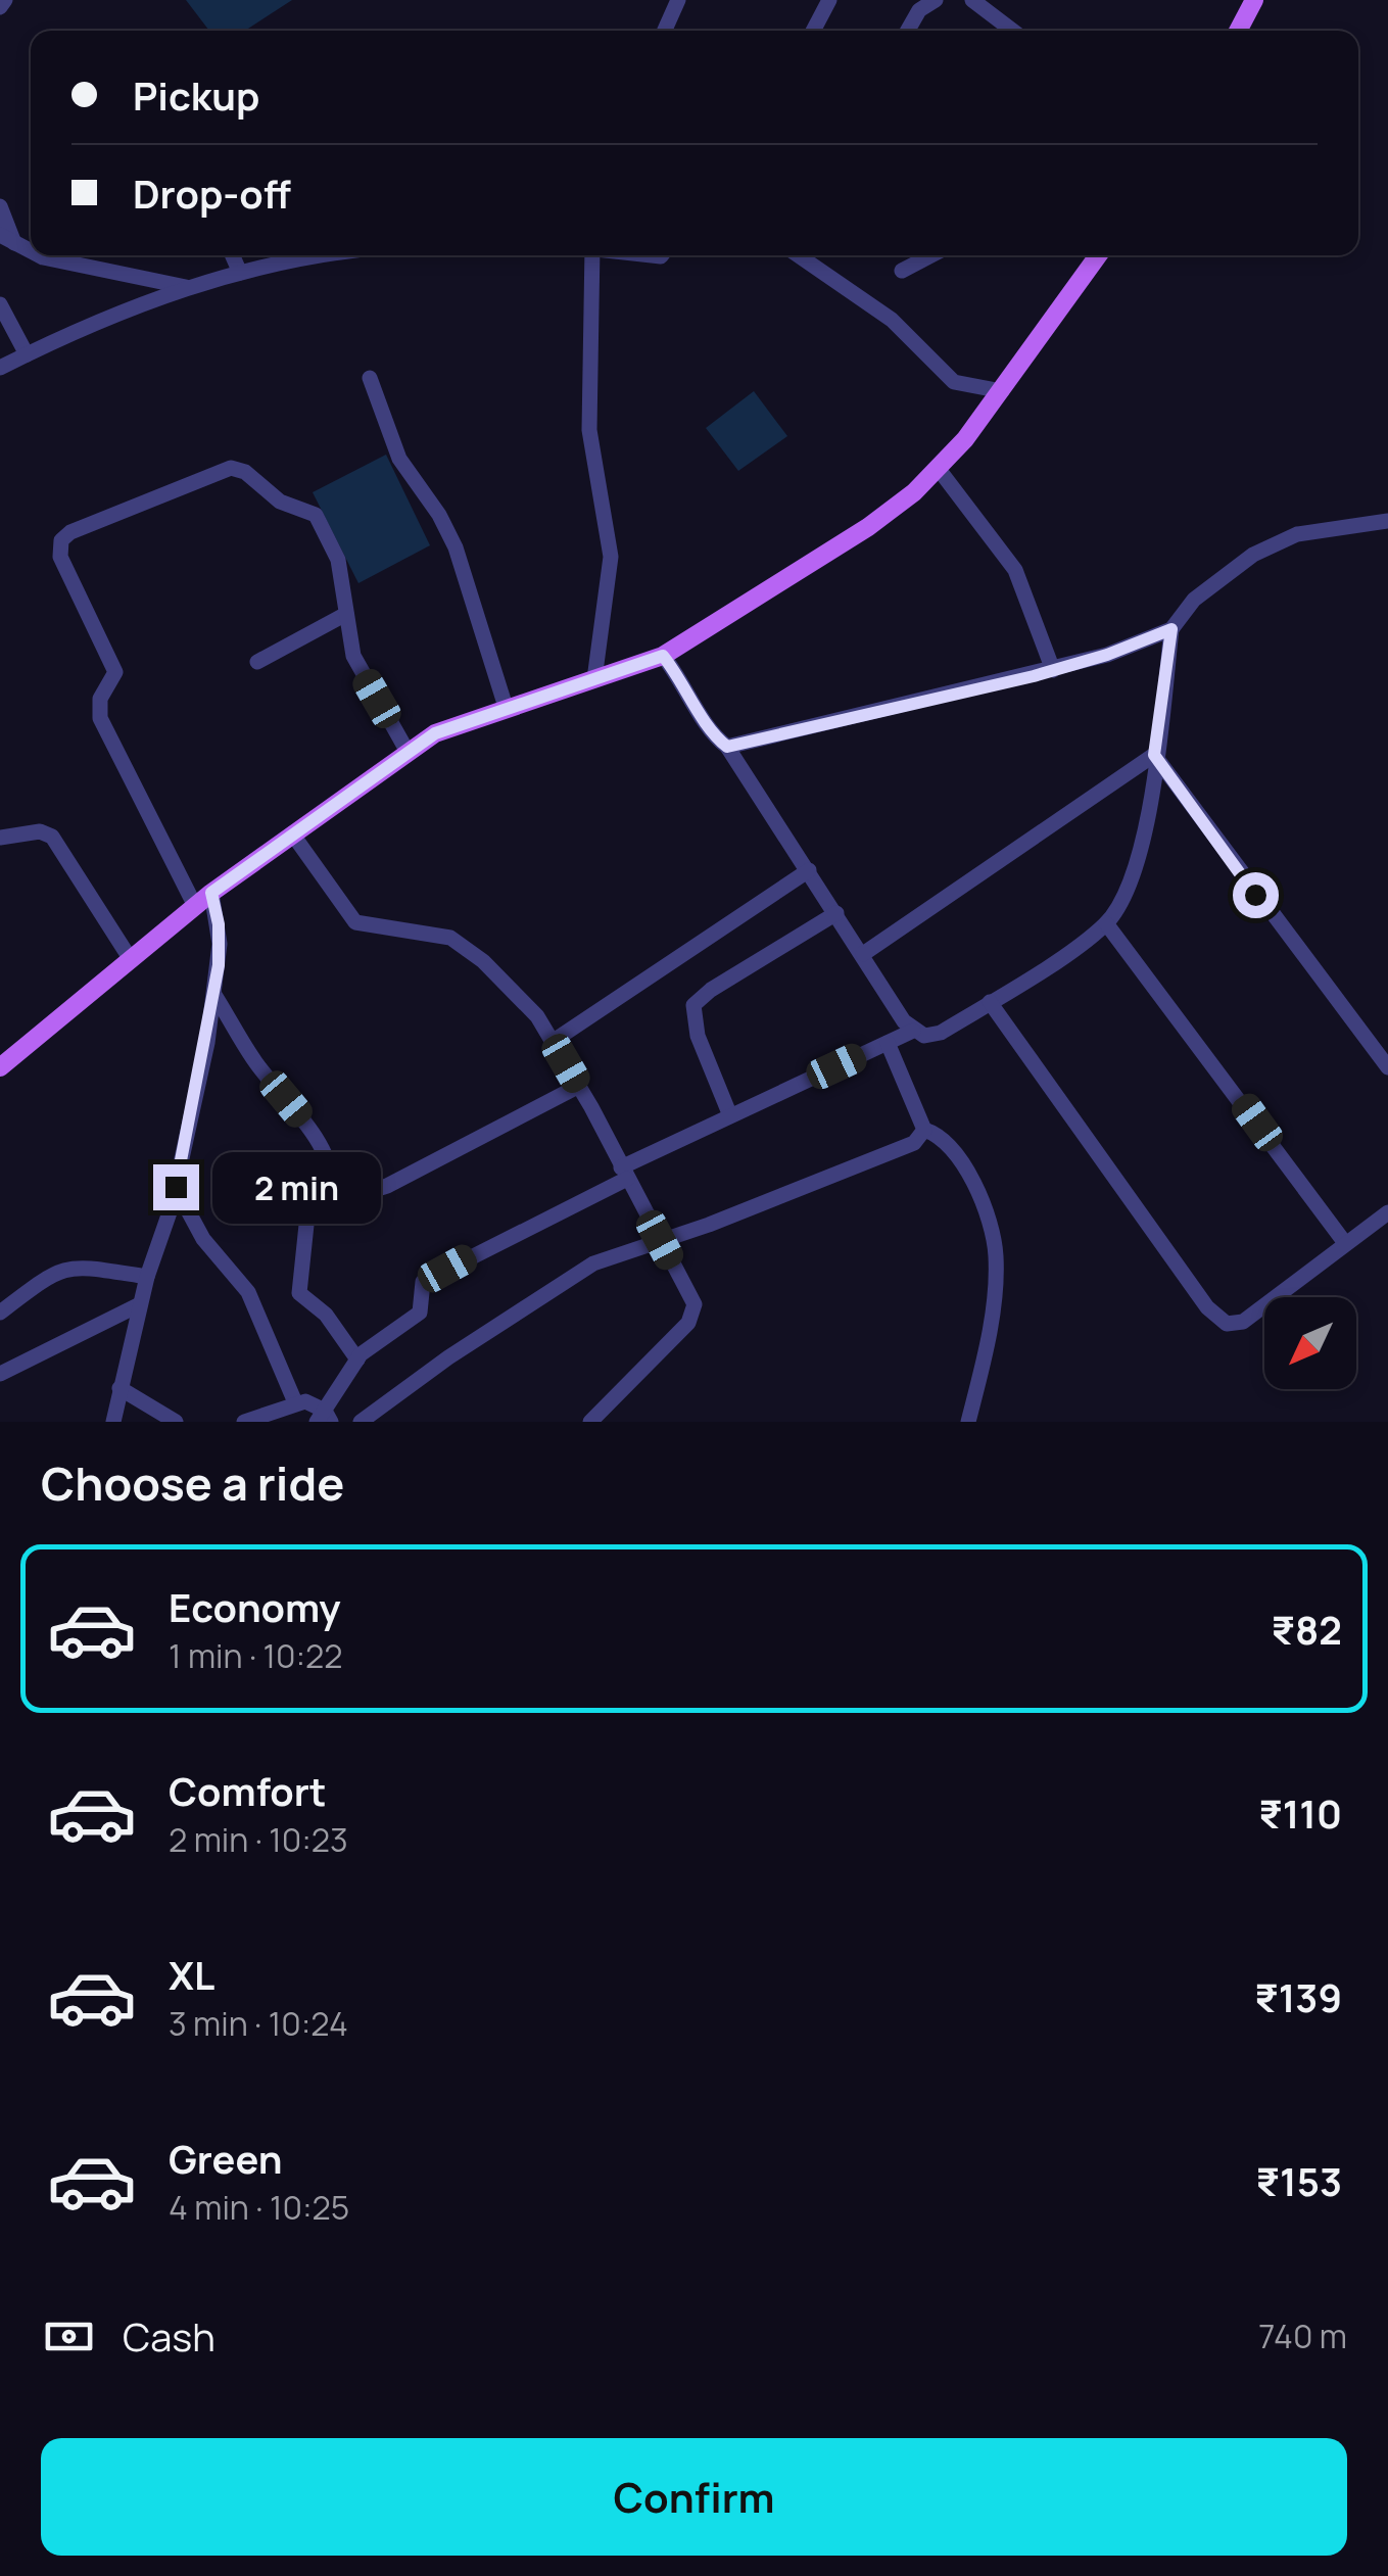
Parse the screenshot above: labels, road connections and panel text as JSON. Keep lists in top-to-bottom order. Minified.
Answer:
{"north":"bottom left","page":{"banner":["Pickup","Drop-off"],"bubble":"2 min","heading":"Choose a ride","list":[{"name":"Economy","note":"1 min · 10:22","value":"₹82"},{"name":"Comfort","note":"2 min · 10:23","value":"₹110"},{"name":"XL","note":"3 min · 10:24","value":"₹139"},{"name":"Green","note":"4 min · 10:25","value":"₹153"}],"pay":["Cash","740 m"],"buttons":"Confirm"}}
